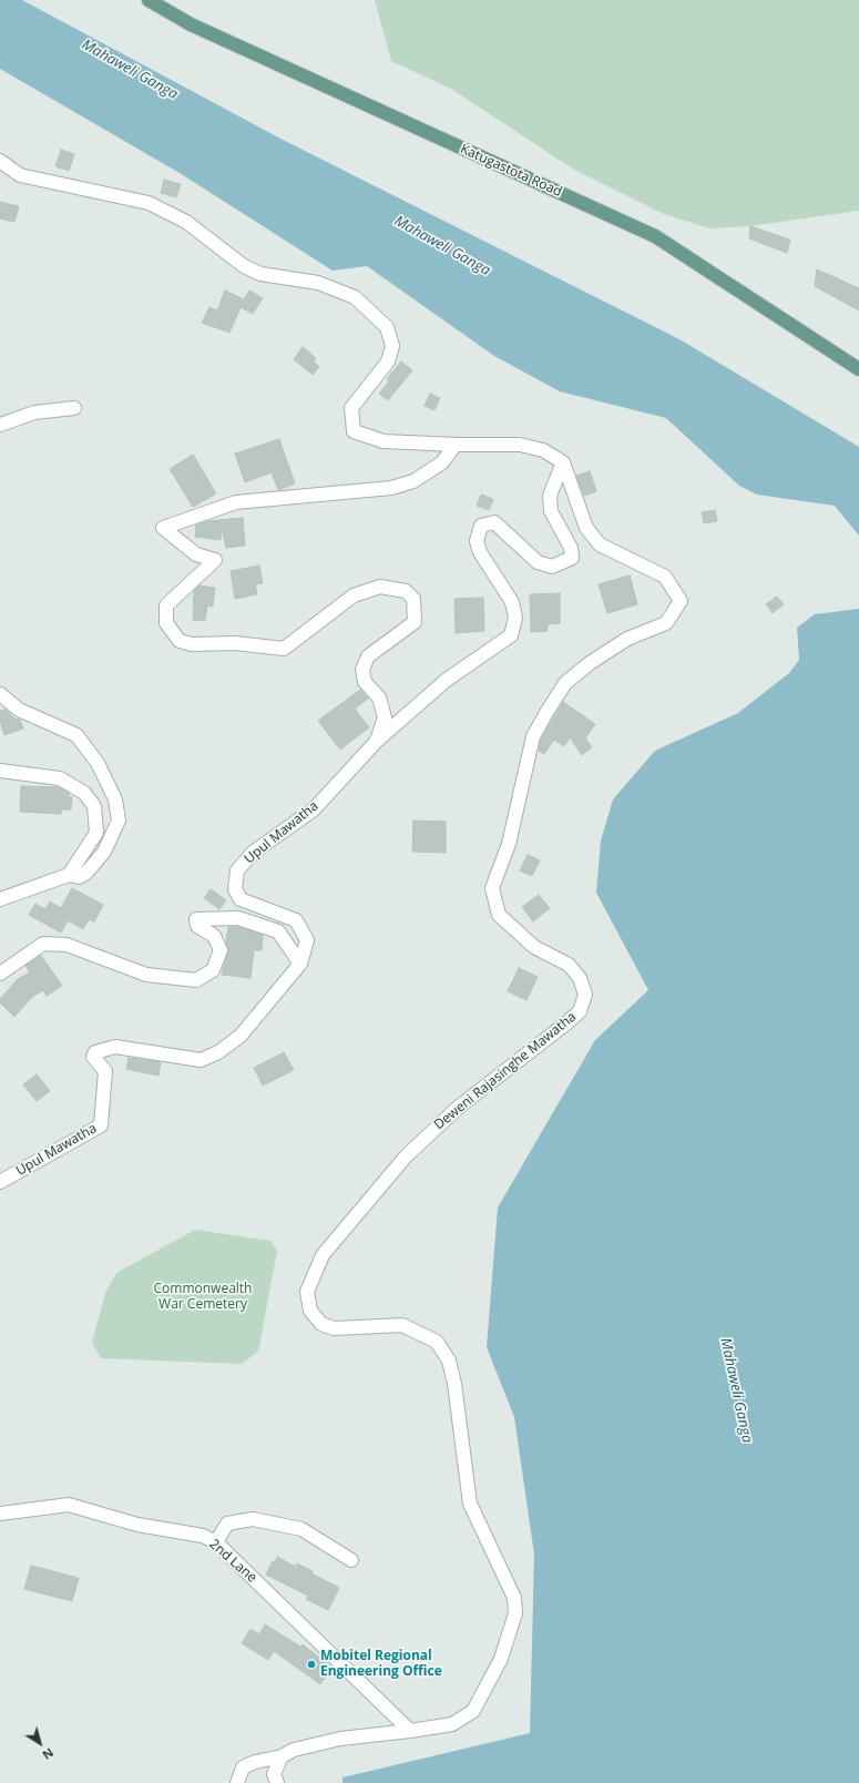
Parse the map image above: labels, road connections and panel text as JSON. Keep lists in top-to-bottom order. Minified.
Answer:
{"streets":{"main road":["Katugastota Road"],"street":["Upul Mawatha","Deweni Rajasinghe Mawatha","2nd Lane"]},"crossings":[["Upul Mawatha","Deweni Rajasinghe Mawatha"],["Deweni Rajasinghe Mawatha","2nd Lane"]],"water":["Mahaweli Ganga"],"parks":["Commonwealth War Cemetery"],"places":["Mobitel Regional Engineering Office"],"north":"bottom right"}
